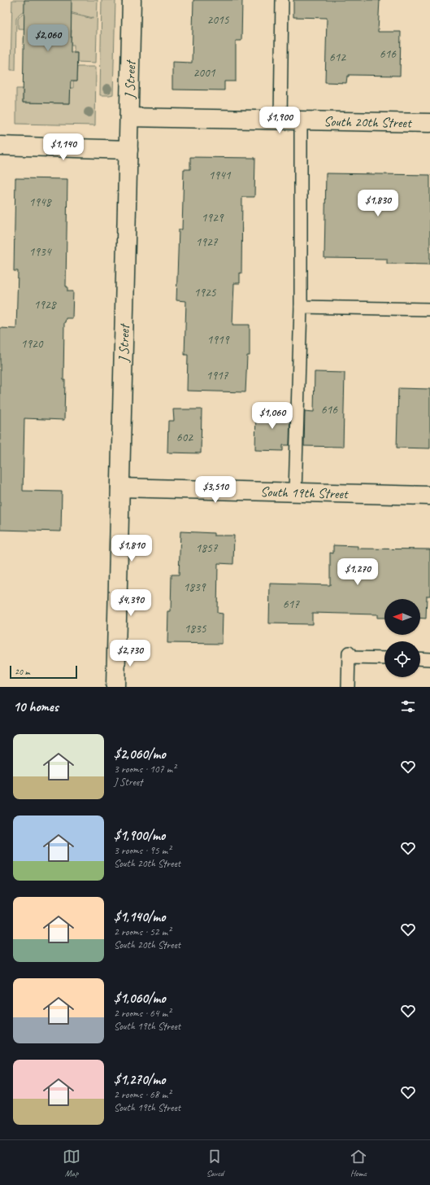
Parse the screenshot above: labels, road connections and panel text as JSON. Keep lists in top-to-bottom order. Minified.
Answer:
{"streets":{"street":["J Street","South 20th Street","South 19th Street"]},"crossings":[["J Street","South 20th Street"],["J Street","South 19th Street"]],"house_numbers":["2015","616","612","2001","1941","1948","1929","1927","1934","1925","1928","1919","1920","1917","616","602","1857","1839","617","1835"],"scale_bar":"20 m","north":"left","page":{"price":["$2,060","$1,900","$1,140","$1,830","$1,060","$3,510","$1,810","$1,270","$4,390","$2,730"],"scale":"20 m","heading":"10 homes","list":[{"name":"$2,060/mo","note":"3 rooms · 107 m² · J Street"},{"name":"$1,900/mo","note":"3 rooms · 95 m² · South 20th Street"},{"name":"$1,140/mo","note":"2 rooms · 52 m² · South 20th Street"},{"name":"$1,060/mo","note":"2 rooms · 64 m² · South 19th Street"},{"name":"$1,270/mo","note":"2 rooms · 68 m² · South 19th Street"}],"tabs":["Map","Saved","Home"]}}
